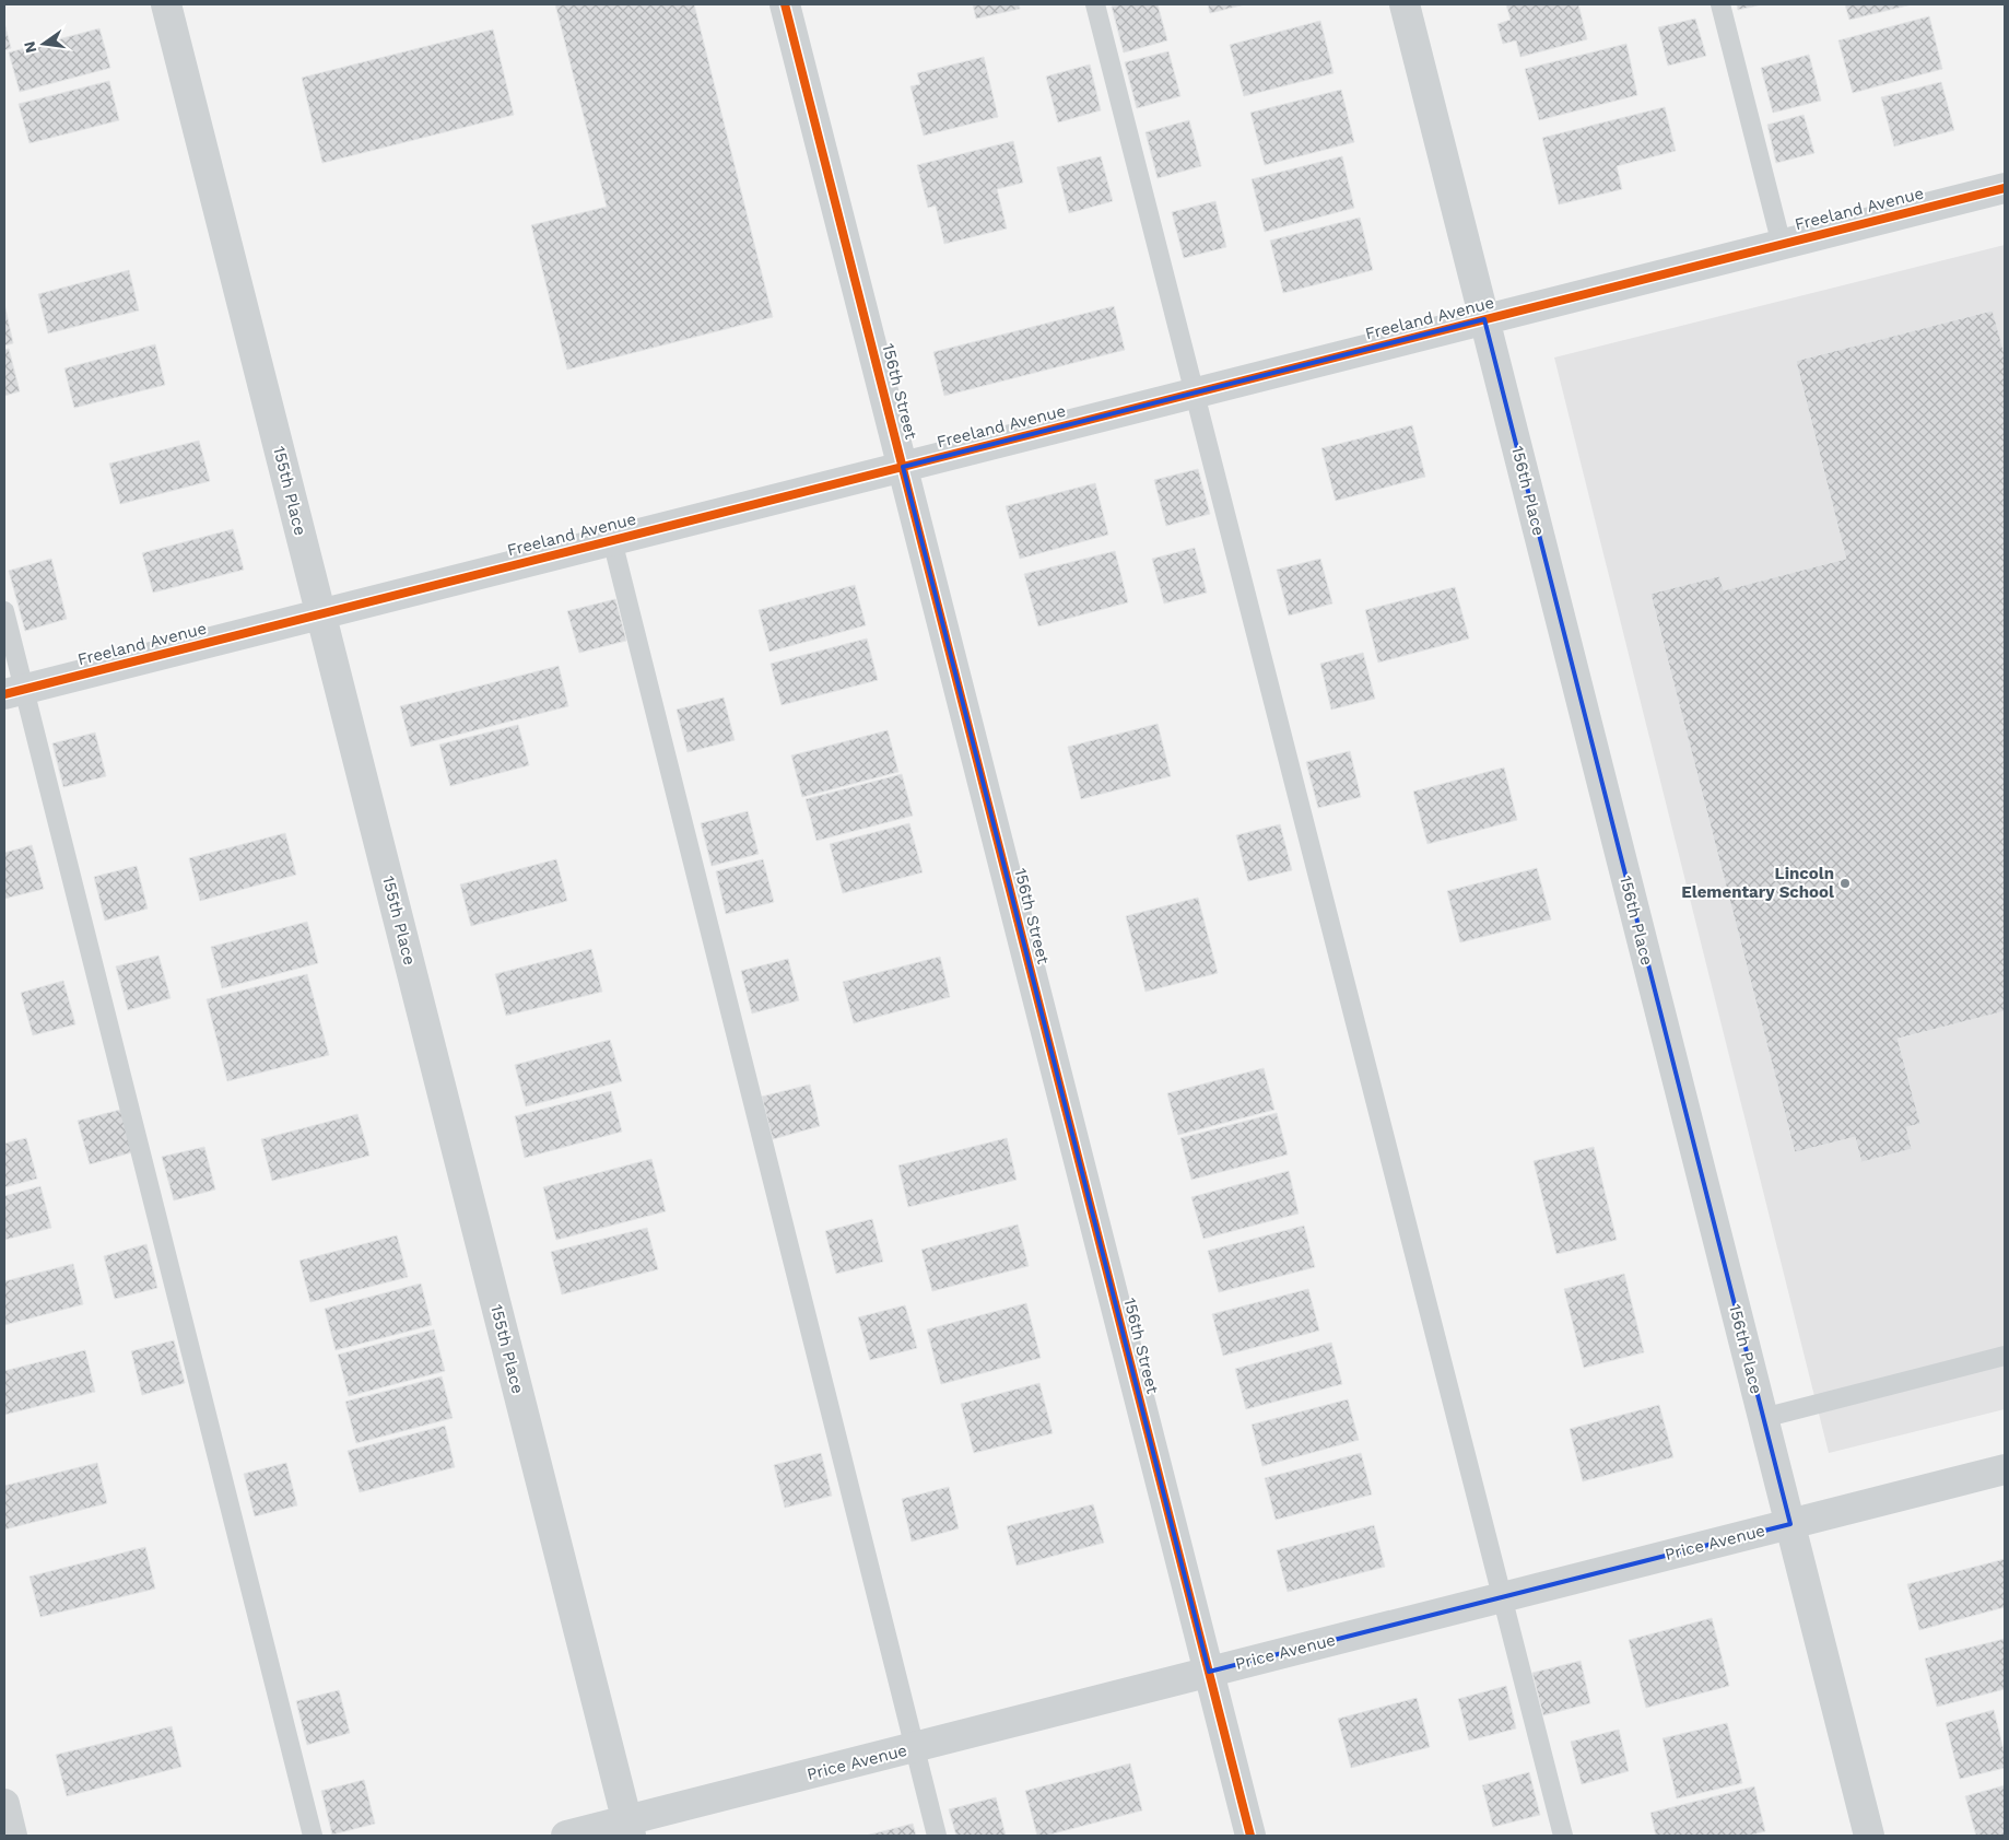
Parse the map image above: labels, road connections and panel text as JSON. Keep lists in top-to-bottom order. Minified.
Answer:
{"streets":{"street":["Freeland Avenue","156th Street","155th Place","156th Place","Price Avenue"]},"crossings":[["Freeland Avenue","156th Street"],["Freeland Avenue","155th Place"],["Freeland Avenue","156th Place"],["156th Street","Price Avenue"],["155th Place","Price Avenue"],["156th Place","Price Avenue"]],"places":["Lincoln Elementary School"],"north":"left"}
